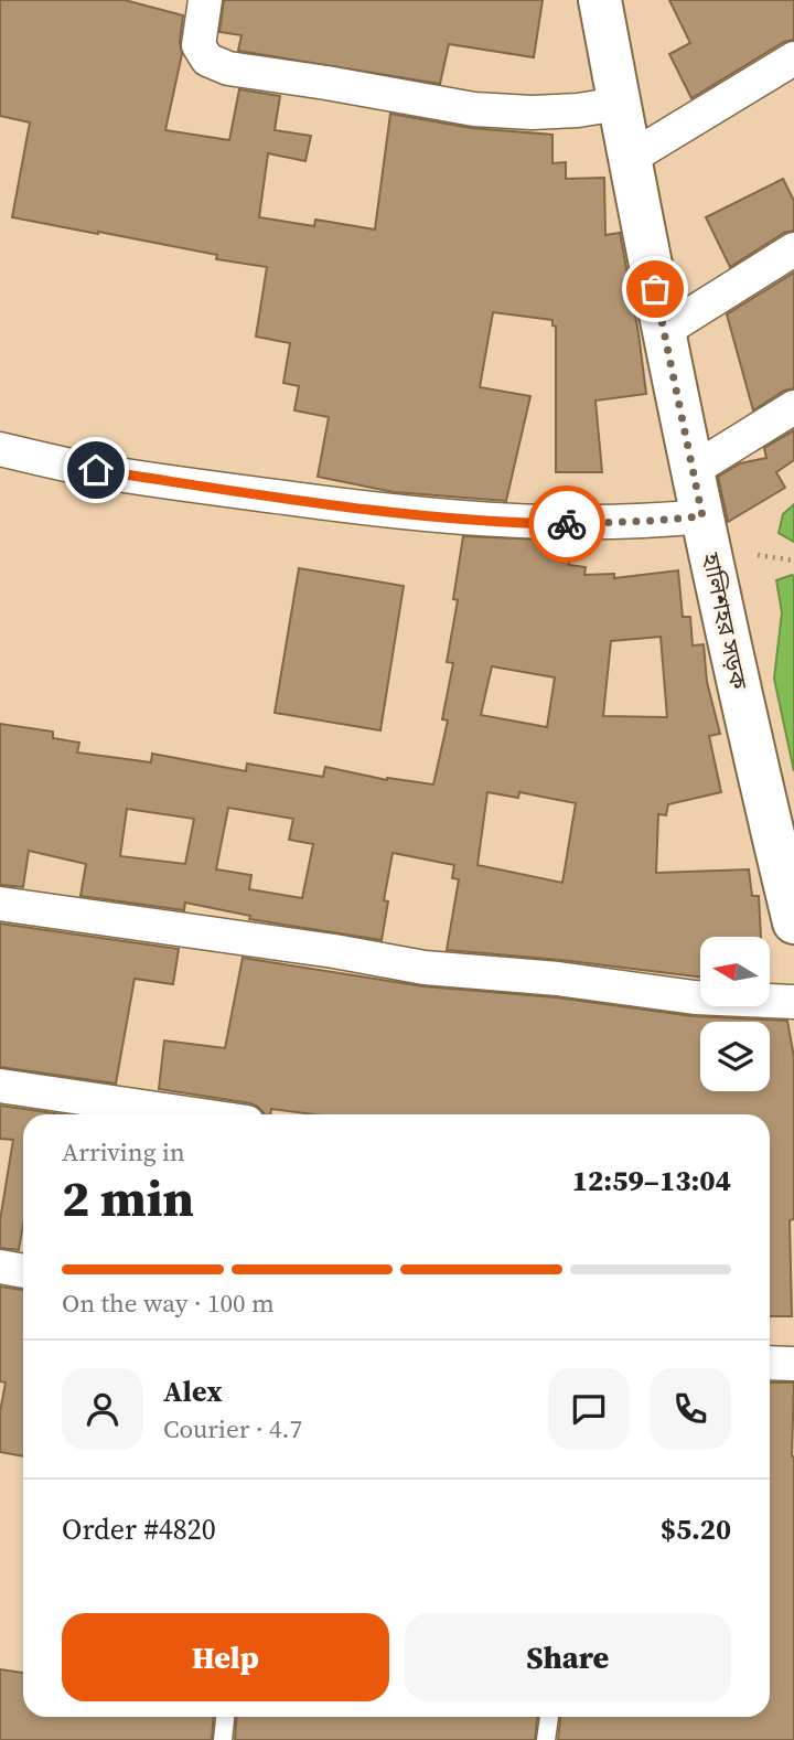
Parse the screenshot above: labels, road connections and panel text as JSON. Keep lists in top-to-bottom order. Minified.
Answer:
{"streets":{"street":["হালিশহর সড়ক"]},"north":"left","page":{"heading":["2 min","Arriving in","12:59–13:04"],"panel":["Alex","Courier · 4.7","Order #4820","$5.20"],"bar":"On the way · 100 m","buttons":["Help","Share"]}}
